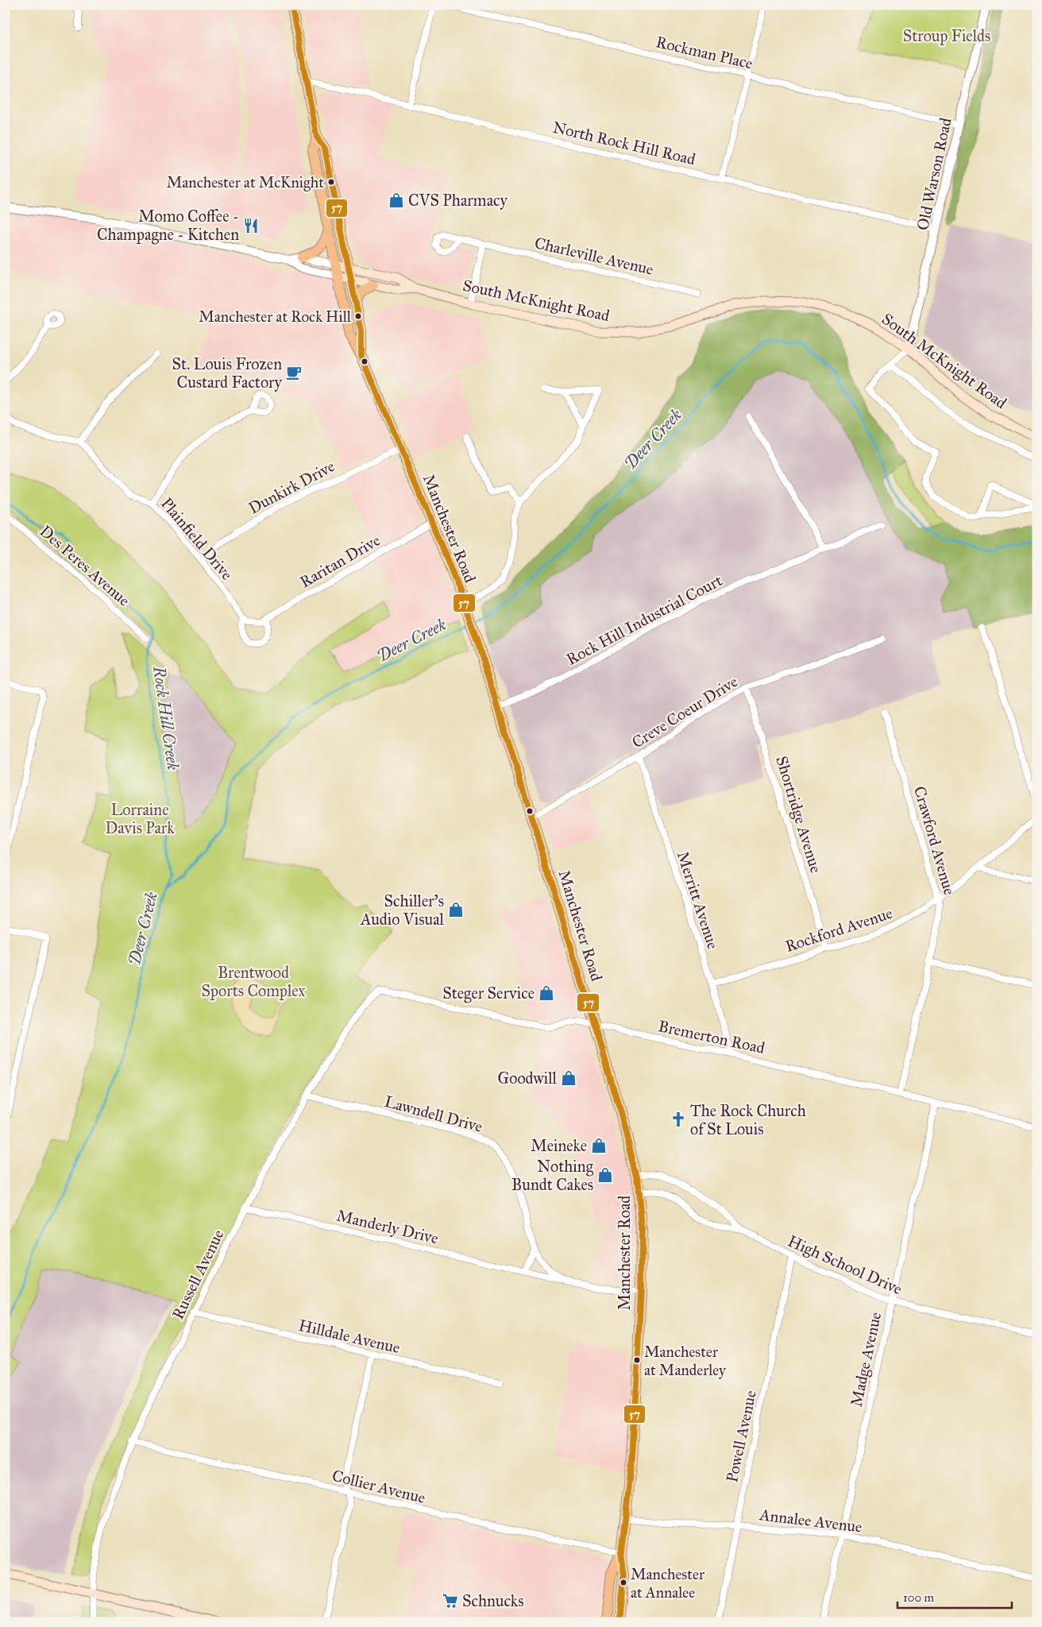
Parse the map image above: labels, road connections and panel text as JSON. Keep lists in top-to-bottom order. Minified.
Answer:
{"streets":{"main road":["South McKnight Road","Manchester Road"],"street":["Rockman Place","North Rock Hill Road","Old Warson Road","Charleville Avenue","Dunkirk Drive","Plainfield Drive","Raritan Drive","Des Peres Avenue","Rock Hill Industrial Court","Creve Coeur Drive","Shortridge Avenue","Crawford Avenue","Merritt Avenue","Rockford Avenue","Bremerton Road","Lawndell Drive","Manderly Drive","High School Drive","Russell Avenue","Hilldale Avenue","Madge Avenue","Powell Avenue","Collier Avenue","Annalee Avenue"]},"crossings":[["Rockman Place","Old Warson Road"],["North Rock Hill Road","Old Warson Road"],["North Rock Hill Road","Manchester Road"],["Old Warson Road","South McKnight Road"],["South McKnight Road","Manchester Road"],["Dunkirk Drive","Manchester Road"],["Dunkirk Drive","Plainfield Drive"],["Manchester Road","Raritan Drive"],["Manchester Road","Rock Hill Industrial Court"],["Manchester Road","Creve Coeur Drive"],["Manchester Road","Bremerton Road"],["Manchester Road","Manderly Drive"],["Manchester Road","High School Drive"],["Manchester Road","Collier Avenue"],["Manchester Road","Annalee Avenue"],["Plainfield Drive","Raritan Drive"],["Creve Coeur Drive","Shortridge Avenue"],["Creve Coeur Drive","Merritt Avenue"],["Shortridge Avenue","Rockford Avenue"],["Crawford Avenue","Rockford Avenue"],["Crawford Avenue","Bremerton Road"],["Merritt Avenue","Rockford Avenue"],["Merritt Avenue","Bremerton Road"],["Bremerton Road","Russell Avenue"],["Bremerton Road","Madge Avenue"],["Lawndell Drive","Manderly Drive"],["Lawndell Drive","Russell Avenue"],["Manderly Drive","Russell Avenue"],["High School Drive","Madge Avenue"],["High School Drive","Powell Avenue"],["Russell Avenue","Hilldale Avenue"],["Russell Avenue","Collier Avenue"],["Madge Avenue","Annalee Avenue"],["Powell Avenue","Annalee Avenue"]],"water":["Deer Creek","Rock Hill Creek"],"parks":["Stroup Fields","Lorraine Davis Park","Brentwood Sports Complex"],"places":{"other":["Manchester at McKnight","Manchester at Rock Hill","Manchester at Manderley","Manchester at Annalee"],"shop":["CVS Pharmacy","Schiller's Audio Visual","Steger Service","Goodwill","Meineke","Nothing Bundt Cakes"],"restaurant":["Momo Coffee - Champagne - Kitchen"],"cafe":["St. Louis Frozen Custard Factory"],"church":["The Rock Church of St Louis"],"supermarket":["Schnucks"]},"lines":["transit line 57"],"scale_bar":"100 m"}
